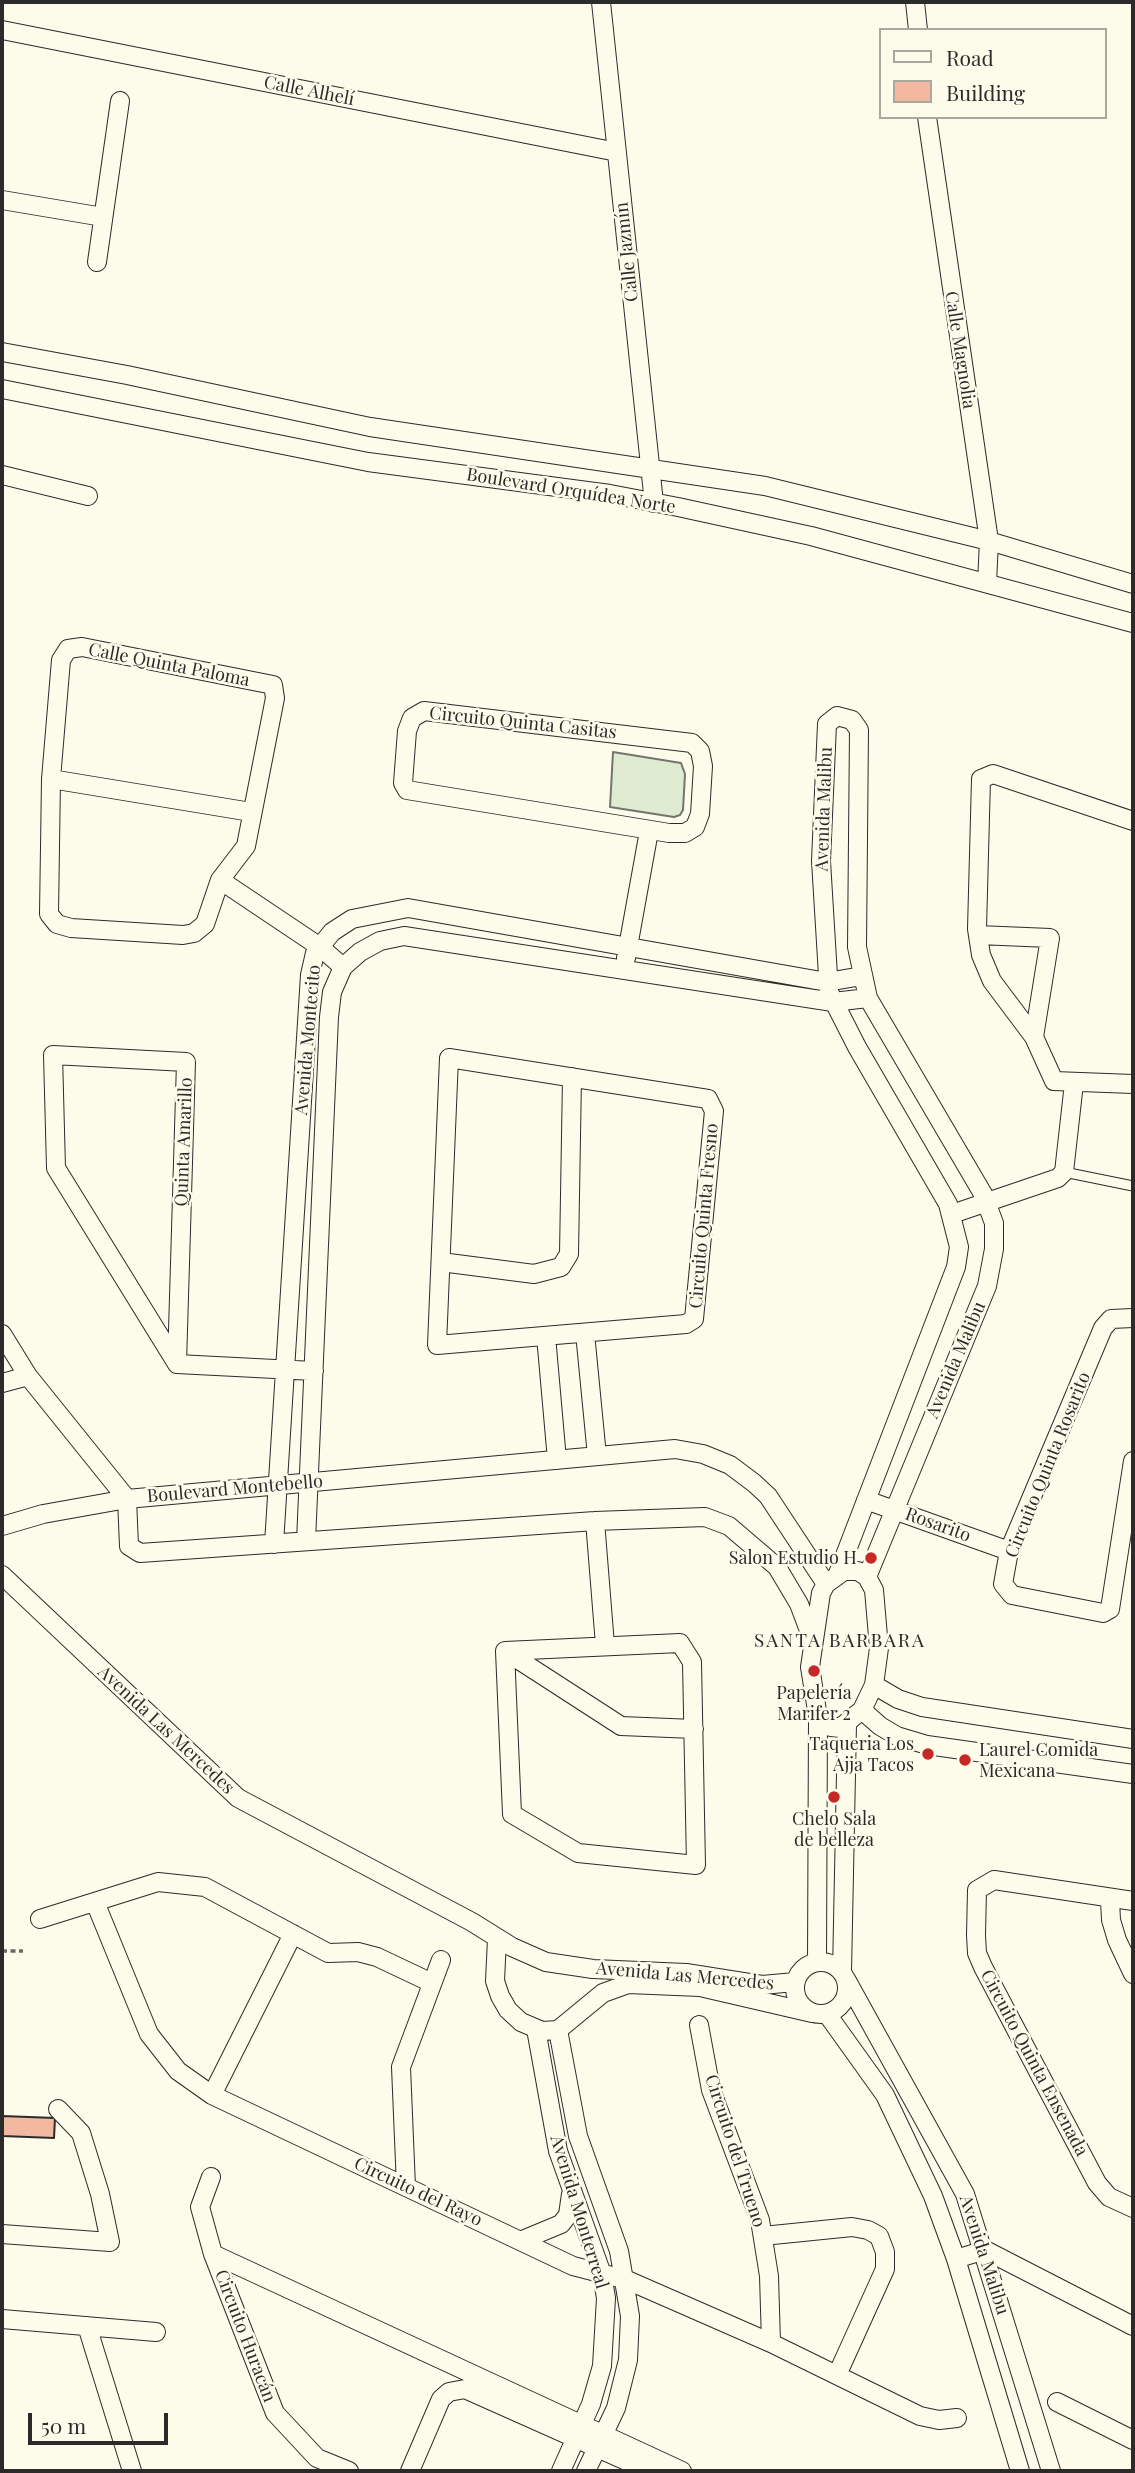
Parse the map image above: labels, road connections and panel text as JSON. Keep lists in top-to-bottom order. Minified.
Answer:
{"streets":{"street":["Calle Alhelí","Calle Jazmín","Calle Magnolia","Boulevard Orquídea Norte","Calle Quinta Paloma","Circuito Quinta Casitas","Avenida Malibu","Avenida Montecito","Quinta Amarillo","Circuito Quinta Fresno","Circuito Quinta Rosarito","Boulevard Montebello","Rosarito","Avenida Las Mercedes","Circuito Quinta Ensenada","Circuito del Trueno","Circuito del Rayo","Avenida Monterreal","Circuito Huracán"]},"crossings":[["Calle Alhelí","Calle Jazmín"],["Calle Jazmín","Boulevard Orquídea Norte"],["Calle Magnolia","Boulevard Orquídea Norte"],["Avenida Malibu","Avenida Montecito"],["Avenida Malibu","Boulevard Montebello"],["Avenida Malibu","Rosarito"],["Avenida Malibu","Avenida Las Mercedes"],["Avenida Montecito","Boulevard Montebello"],["Circuito Quinta Rosarito","Rosarito"],["Avenida Las Mercedes","Avenida Monterreal"],["Circuito del Rayo","Avenida Monterreal"],["Avenida Monterreal","Circuito Huracán"]],"districts":["SANTA BARBARA"],"places":["Salon Estudio H","Papelería Marifer 2","Taqueria Los Ajja Tacos","Laurel Comida Mexicana","Chelo Sala de belleza"],"legend":["Road","Building"],"scale_bar":"50 m"}
